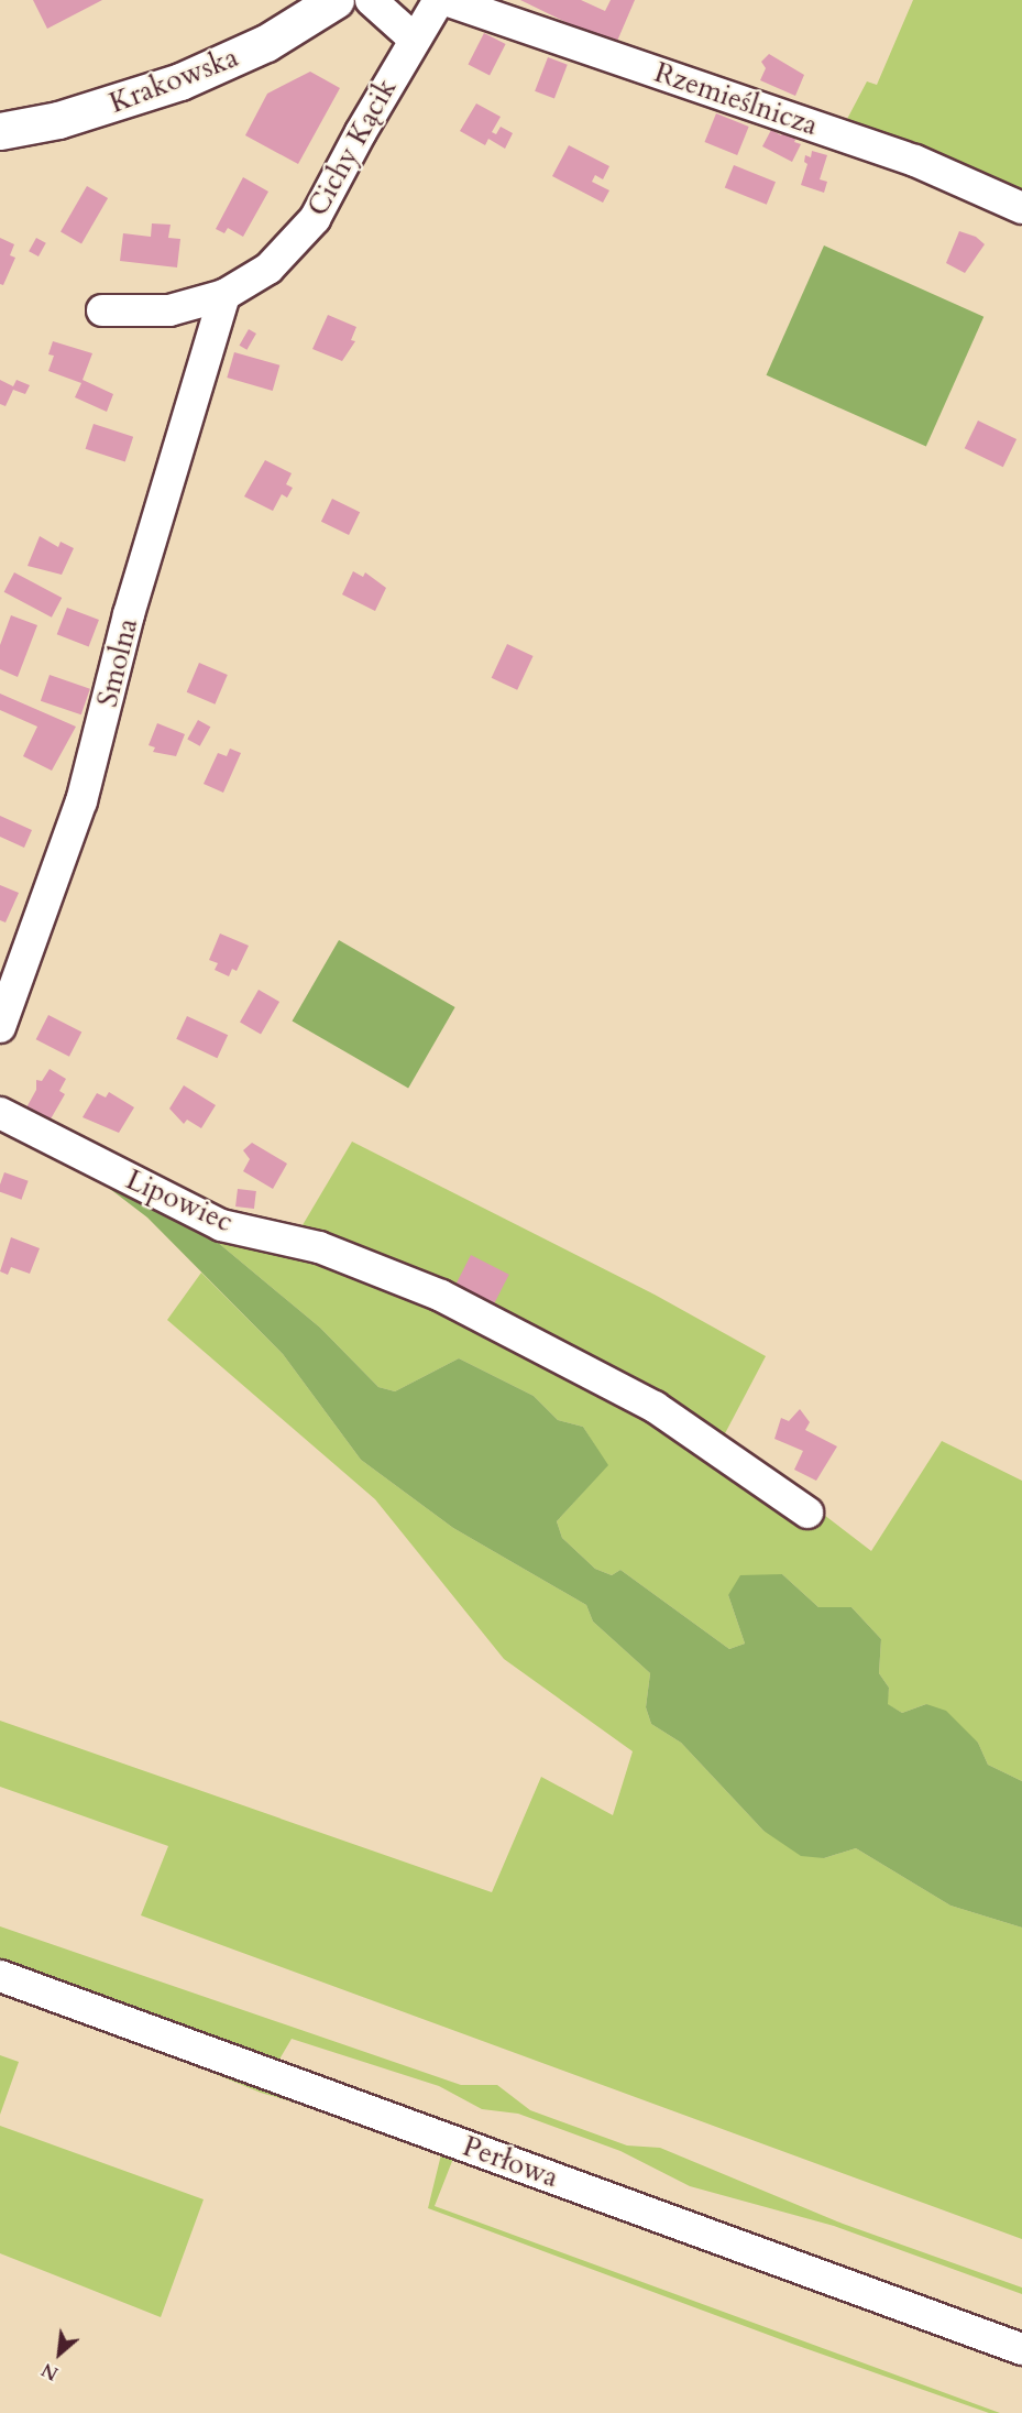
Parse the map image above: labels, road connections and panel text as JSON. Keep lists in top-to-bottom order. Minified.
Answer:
{"streets":{"main road":["Krakowska"],"street":["Rzemieślnicza","Cichy Kącik","Smolna","Lipowiec","Perłowa"]},"crossings":[["Cichy Kącik","Smolna"]],"north":"bottom left"}
